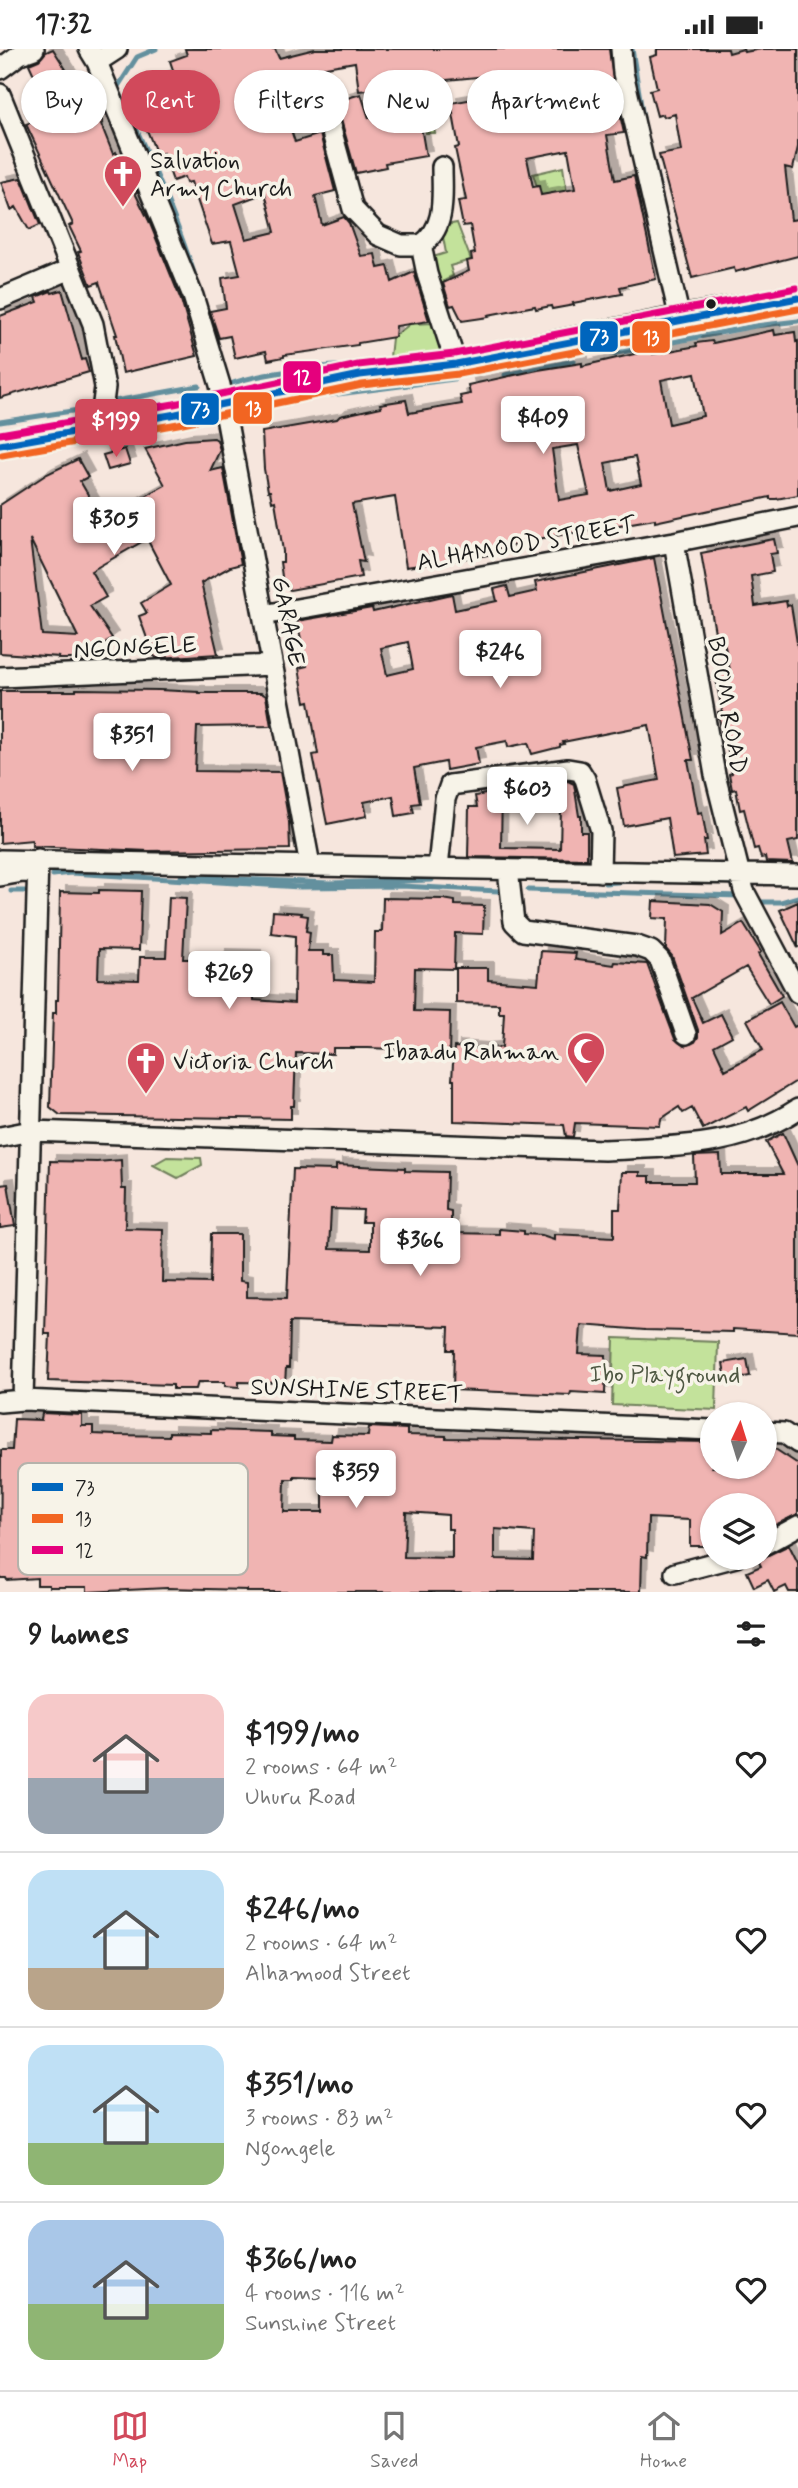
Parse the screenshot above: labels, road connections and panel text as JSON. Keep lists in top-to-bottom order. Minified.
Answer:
{"streets":{"street":["ALHAMOOD STREET","GARAGE","NGONGELE","BOOM ROAD","SUNSHINE STREET"]},"crossings":[["ALHAMOOD STREET","GARAGE"],["ALHAMOOD STREET","BOOM ROAD"],["GARAGE","NGONGELE"]],"parks":["Ibo Playground"],"places":{"church":["Salvation Army Church","Victoria Church"],"mosque":["Ibaadu Rahman"]},"lines":["transit line 12","transit line 73","transit line 13"],"legend":["73","13","12"],"north":"top","page":{"status":"17:32","chip":["Buy","Rent","Filters","New","Apartment"],"price":["$409","$199","$305","$246","$351","$603","$269","$366","$359"],"heading":"9 homes","list":[{"name":"$199/mo","note":"2 rooms · 64 m² · Uhuru Road"},{"name":"$246/mo","note":"2 rooms · 64 m² · Alhamood Street"},{"name":"$351/mo","note":"3 rooms · 83 m² · Ngongele"},{"name":"$366/mo","note":"4 rooms · 116 m² · Sunshine Street"}],"tabs":["Map","Saved","Home"]}}
